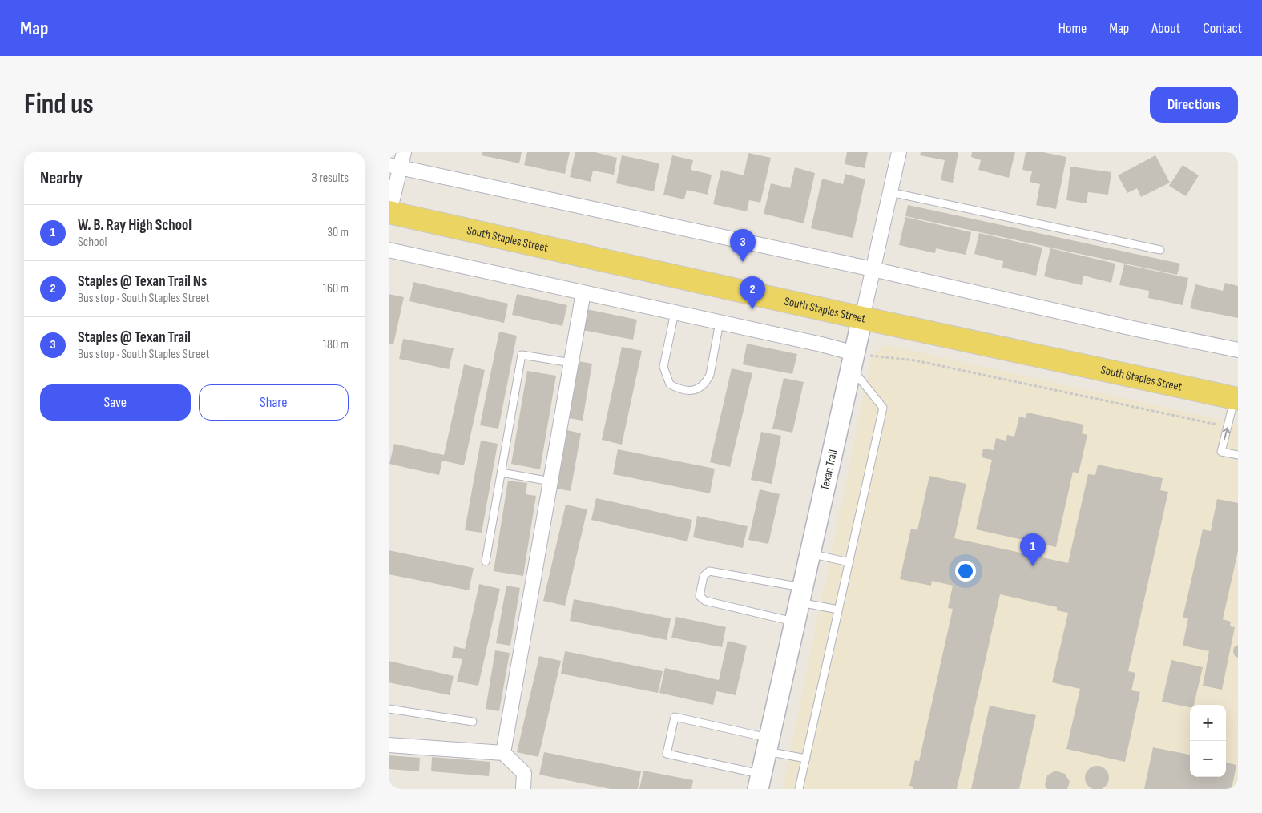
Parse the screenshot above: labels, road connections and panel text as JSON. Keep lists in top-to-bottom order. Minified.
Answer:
{"streets":{"main road":["South Staples Street"],"street":["Texan Trail"]},"crossings":[["South Staples Street","Texan Trail"]],"page":{"header":"Map","nav":["Home","Map","About","Contact"],"buttons":["Directions",["Save","Share"]],"title":"Find us","heading":["Nearby","3 results"],"list":[{"mark":"1","name":"W. B. Ray High School","note":"School","value":"30 m"},{"mark":"2","name":"Staples @ Texan Trail Ns","note":"Bus stop · South Staples Street","value":"160 m"},{"mark":"3","name":"Staples @ Texan Trail","note":"Bus stop · South Staples Street","value":"180 m"}],"pins":["3","2","1"],"map_buttons":["+","−"]}}
